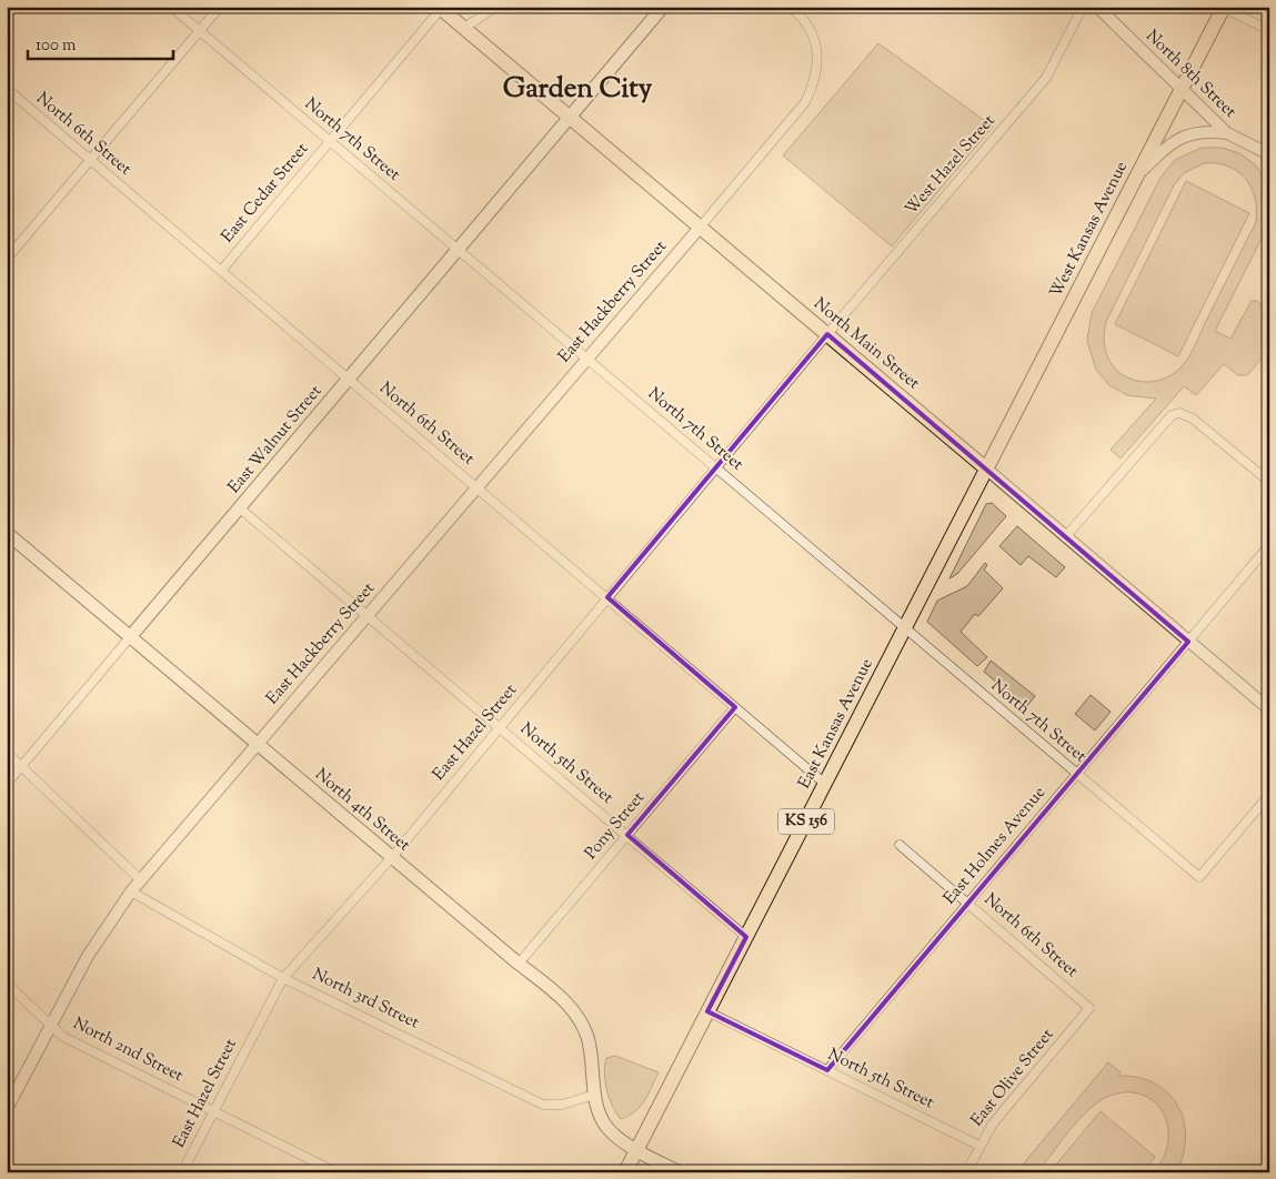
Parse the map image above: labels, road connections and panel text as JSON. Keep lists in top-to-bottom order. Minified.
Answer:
{"streets":{"main road":["West Kansas Avenue","North Main Street","East Walnut Street","East Kansas Avenue","North 4th Street","KS 156"],"street":["North 8th Street","North 6th Street","North 7th Street","West Hazel Street","East Cedar Street","East Hackberry Street","East Hazel Street","North 5th Street","Pony Street","East Holmes Avenue","North 3rd Street","North 2nd Street","East Olive Street"]},"crossings":[["North 8th Street","West Kansas Avenue"],["North 6th Street","East Cedar Street"],["North 6th Street","East Hackberry Street"],["North 6th Street","East Walnut Street"],["North 6th Street","East Kansas Avenue"],["North 6th Street","East Hazel Street"],["North 6th Street","Pony Street"],["North 6th Street","East Holmes Avenue"],["North 6th Street","East Olive Street"],["North 7th Street","East Cedar Street"],["North 7th Street","East Hackberry Street"],["North 7th Street","East Walnut Street"],["North 7th Street","East Kansas Avenue"],["North 7th Street","East Hazel Street"],["North 7th Street","East Holmes Avenue"],["West Hazel Street","North Main Street"],["West Hazel Street","East Hazel Street"],["East Cedar Street","North Main Street"],["West Kansas Avenue","North Main Street"],["West Kansas Avenue","East Kansas Avenue"],["East Hackberry Street","North Main Street"],["East Hackberry Street","North 5th Street"],["East Hackberry Street","North 4th Street"],["East Hackberry Street","North 3rd Street"],["East Hackberry Street","North 2nd Street"],["North Main Street","East Walnut Street"],["North Main Street","East Kansas Avenue"],["North Main Street","East Hazel Street"],["North Main Street","East Holmes Avenue"],["East Walnut Street","North 5th Street"],["East Walnut Street","North 4th Street"],["East Kansas Avenue","North 5th Street"],["East Kansas Avenue","North 4th Street"],["East Hazel Street","North 5th Street"],["East Hazel Street","North 4th Street"],["East Hazel Street","North 3rd Street"],["East Hazel Street","North 2nd Street"],["North 5th Street","Pony Street"],["North 5th Street","East Holmes Avenue"],["North 5th Street","East Olive Street"],["North 4th Street","Pony Street"],["North 4th Street","North 3rd Street"]],"districts":["Garden City"],"scale_bar":"100 m"}
